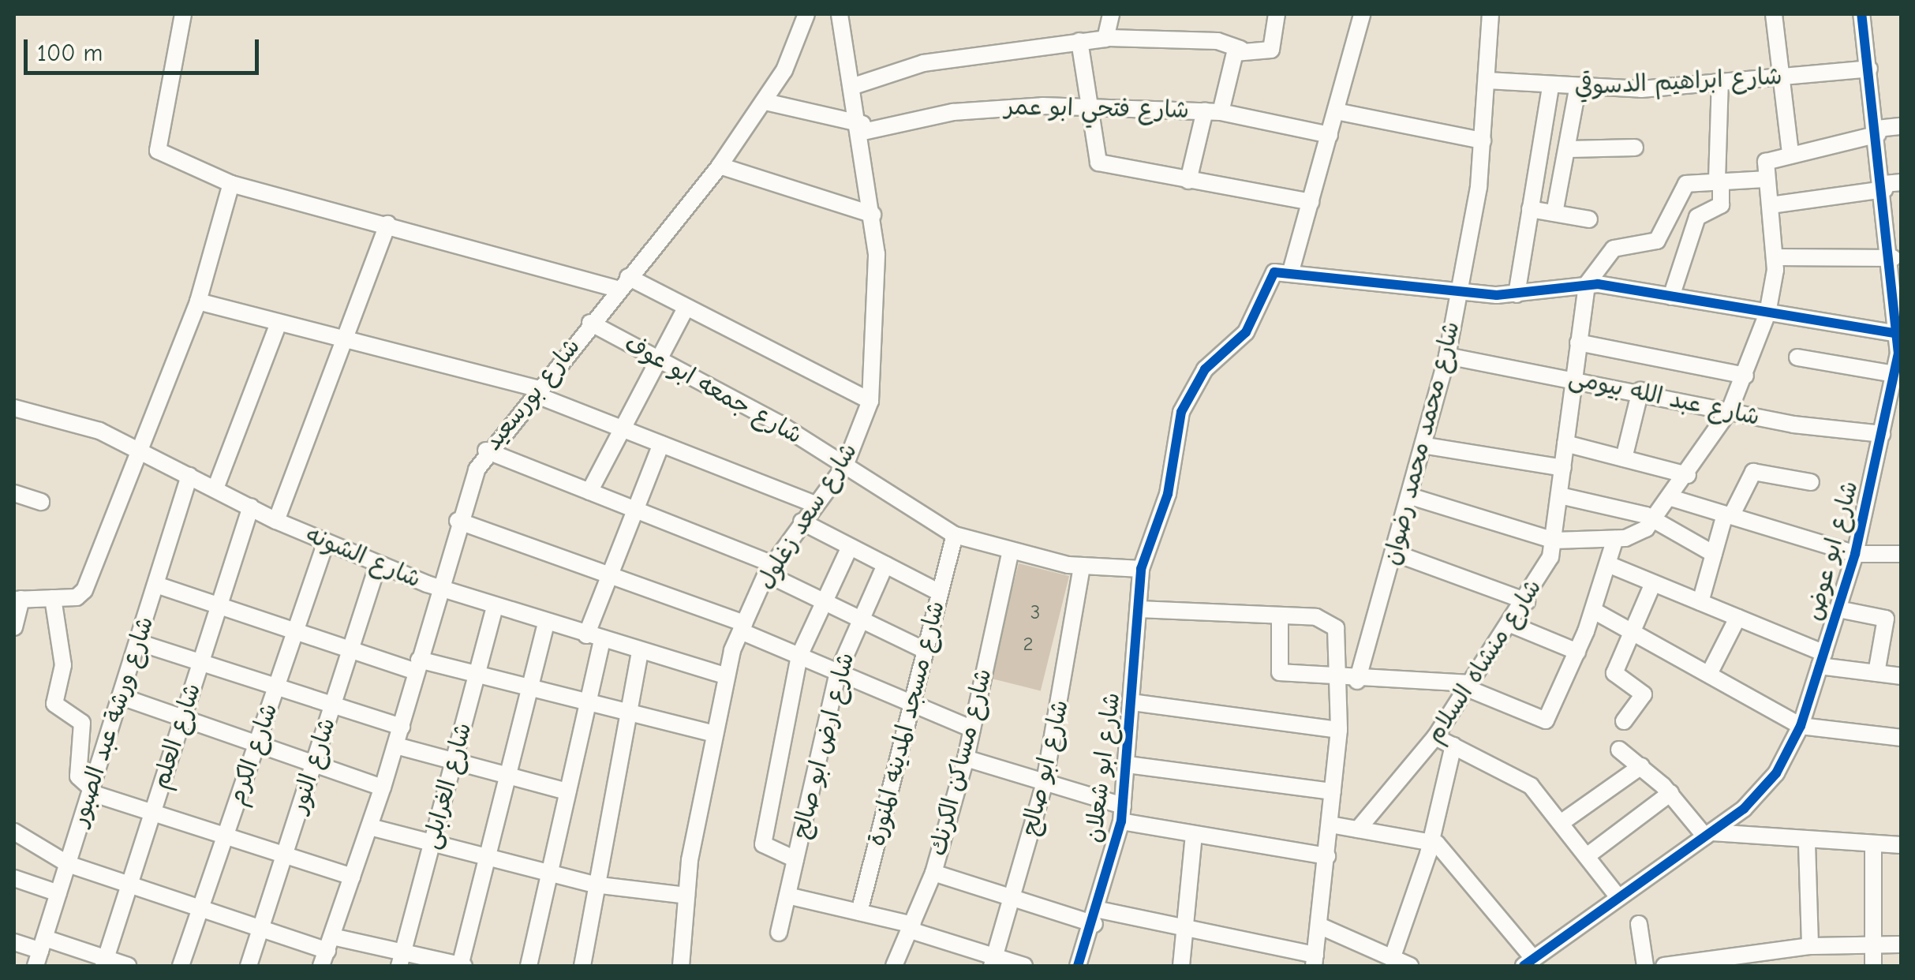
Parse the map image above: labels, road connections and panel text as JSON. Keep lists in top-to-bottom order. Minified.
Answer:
{"streets":{"street":["شارع ابراهيم الدسوقي","شارع فتحي ابو عمر","شارع جمعه ابو عوف","شارع بورسعيد","شارع عبد الله بيومى","شارع محمد محمد رضوان","شارع سعد زغلول","شارع ابو عوض","شارع الشونه","شارع منشاه السلام","شارع ورشة عبد الصبور","شارع مسجد المدينه المنورة","شارع العلم","شارع ارض ابو صالح","شارع الكرم","شارع مساكن الكرنك","شارع النور","شارع ابو صالح","شارع ابو شعلان","شارع الغرابلى"]},"crossings":[["شارع ابراهيم الدسوقي","شارع محمد محمد رضوان"],["شارع ابراهيم الدسوقي","شارع ابو عوض"],["شارع فتحي ابو عمر","شارع سعد زغلول"],["شارع جمعه ابو عوف","شارع بورسعيد"],["شارع جمعه ابو عوف","شارع سعد زغلول"],["شارع جمعه ابو عوف","شارع مسجد المدينه المنورة"],["شارع جمعه ابو عوف","شارع مساكن الكرنك"],["شارع جمعه ابو عوف","شارع ابو صالح"],["شارع جمعه ابو عوف","شارع ابو شعلان"],["شارع بورسعيد","شارع الشونه"],["شارع عبد الله بيومى","شارع محمد محمد رضوان"],["شارع عبد الله بيومى","شارع ابو عوض"],["شارع عبد الله بيومى","شارع منشاه السلام"],["شارع سعد زغلول","شارع الشونه"],["شارع الشونه","شارع ورشة عبد الصبور"],["شارع الشونه","شارع العلم"],["شارع الشونه","شارع الكرم"],["شارع الشونه","شارع النور"],["شارع الشونه","شارع الغرابلى"]],"house_numbers":["3","2"],"scale_bar":"100 m"}
